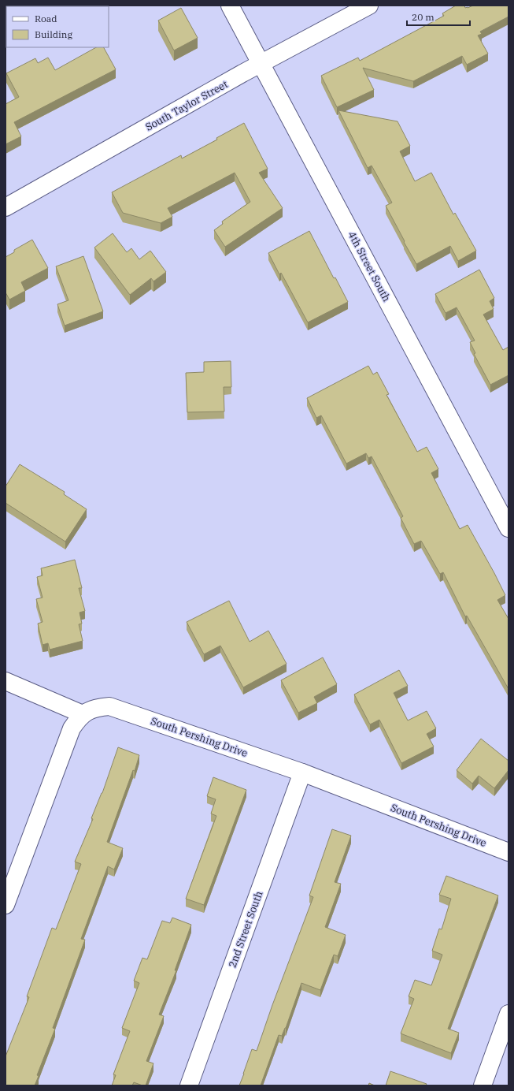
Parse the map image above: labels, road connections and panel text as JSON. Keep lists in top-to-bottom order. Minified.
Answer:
{"streets":{"street":["South Taylor Street","4th Street South","South Pershing Drive","2nd Street South"]},"crossings":[["South Taylor Street","4th Street South"],["South Pershing Drive","2nd Street South"]],"legend":["Road","Building"],"scale_bar":"20 m"}
